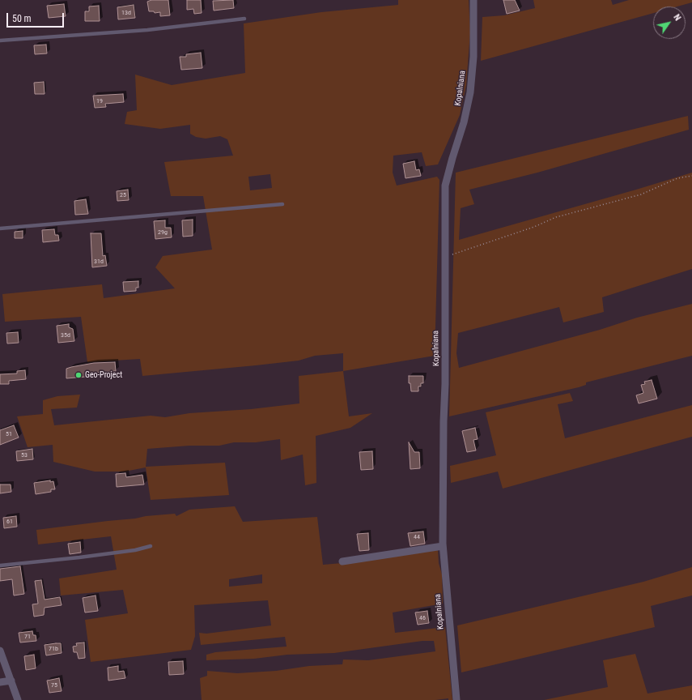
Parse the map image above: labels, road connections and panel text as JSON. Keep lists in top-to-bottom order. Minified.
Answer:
{"streets":{"street":["Kopalniana"]},"places":["Geo-Project"],"house_numbers":["13d","19","25","29g","31d","35d","51","53","61","44","46","71","71b","75"],"scale_bar":"50 m","north":"top right"}
